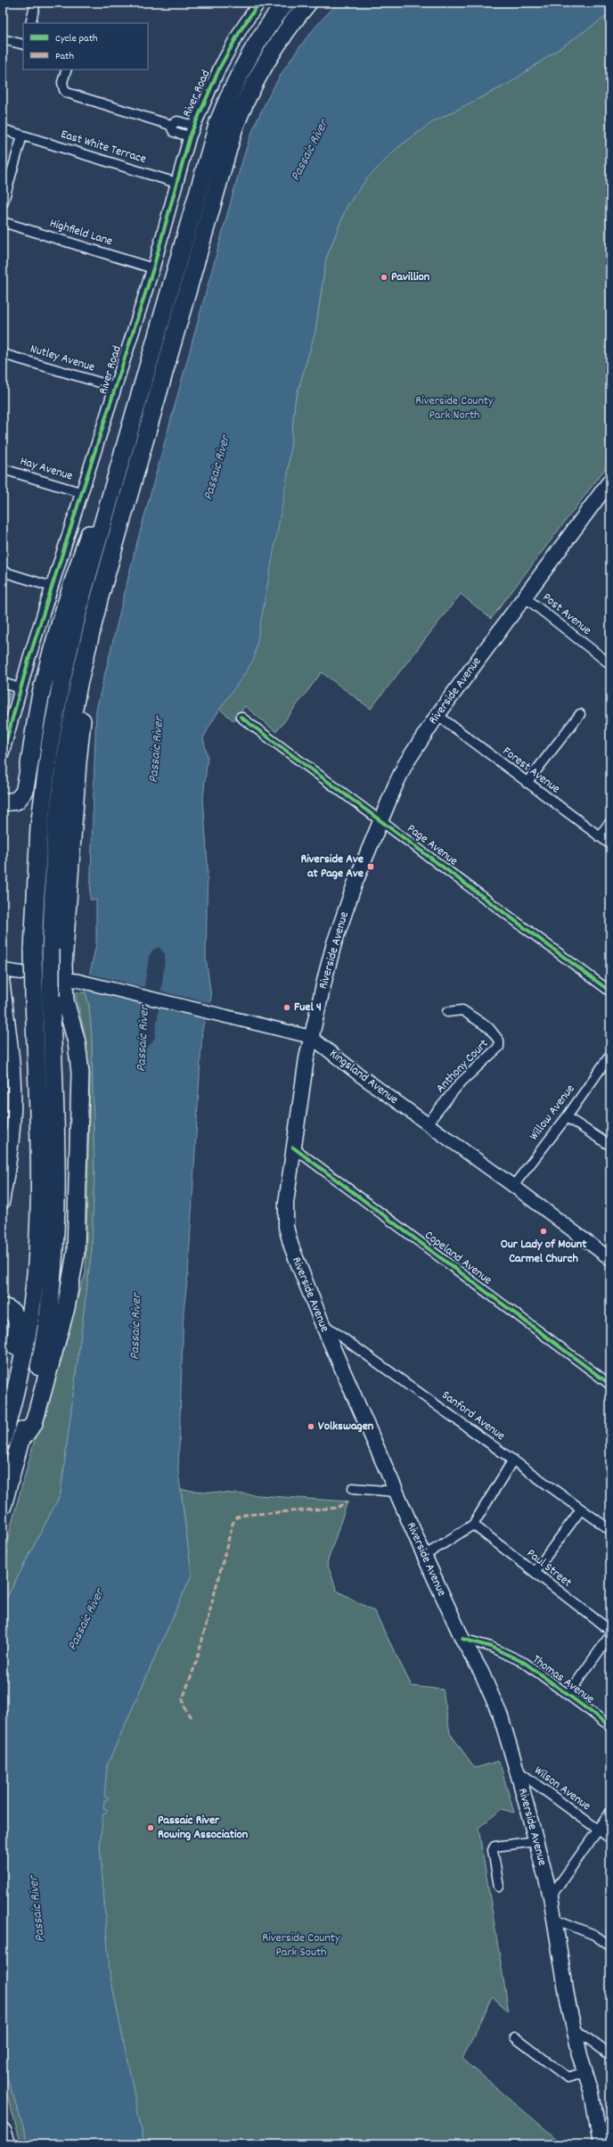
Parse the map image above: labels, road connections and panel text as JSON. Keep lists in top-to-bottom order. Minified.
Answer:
{"streets":{"main road":["Riverside Avenue","Kingsland Avenue"],"street":["River Road","East White Terrace","Highfield Lane","Nutley Avenue","Hay Avenue","Post Avenue","Forest Avenue","Page Avenue","Anthony Court","Willow Avenue","Copeland Avenue","Sanford Avenue","Paul Street","Thomas Avenue","Wilson Avenue"]},"crossings":[["River Road","East White Terrace"],["River Road","Highfield Lane"],["River Road","Nutley Avenue"],["River Road","Hay Avenue"],["Post Avenue","Riverside Avenue"],["Riverside Avenue","Forest Avenue"],["Riverside Avenue","Page Avenue"],["Riverside Avenue","Kingsland Avenue"],["Riverside Avenue","Copeland Avenue"],["Riverside Avenue","Sanford Avenue"],["Riverside Avenue","Thomas Avenue"],["Riverside Avenue","Wilson Avenue"],["Anthony Court","Kingsland Avenue"],["Kingsland Avenue","Willow Avenue"]],"water":["Passaic River"],"parks":["Riverside County Park North","Riverside County Park South"],"places":{"other":["Pavillion","Fuel 4","Our Lady of Mount Carmel Church","Volkswagen","Passaic River Rowing Association"],"transit":["Riverside Ave at Page Ave"]},"legend":["Cycle path","Path"]}
